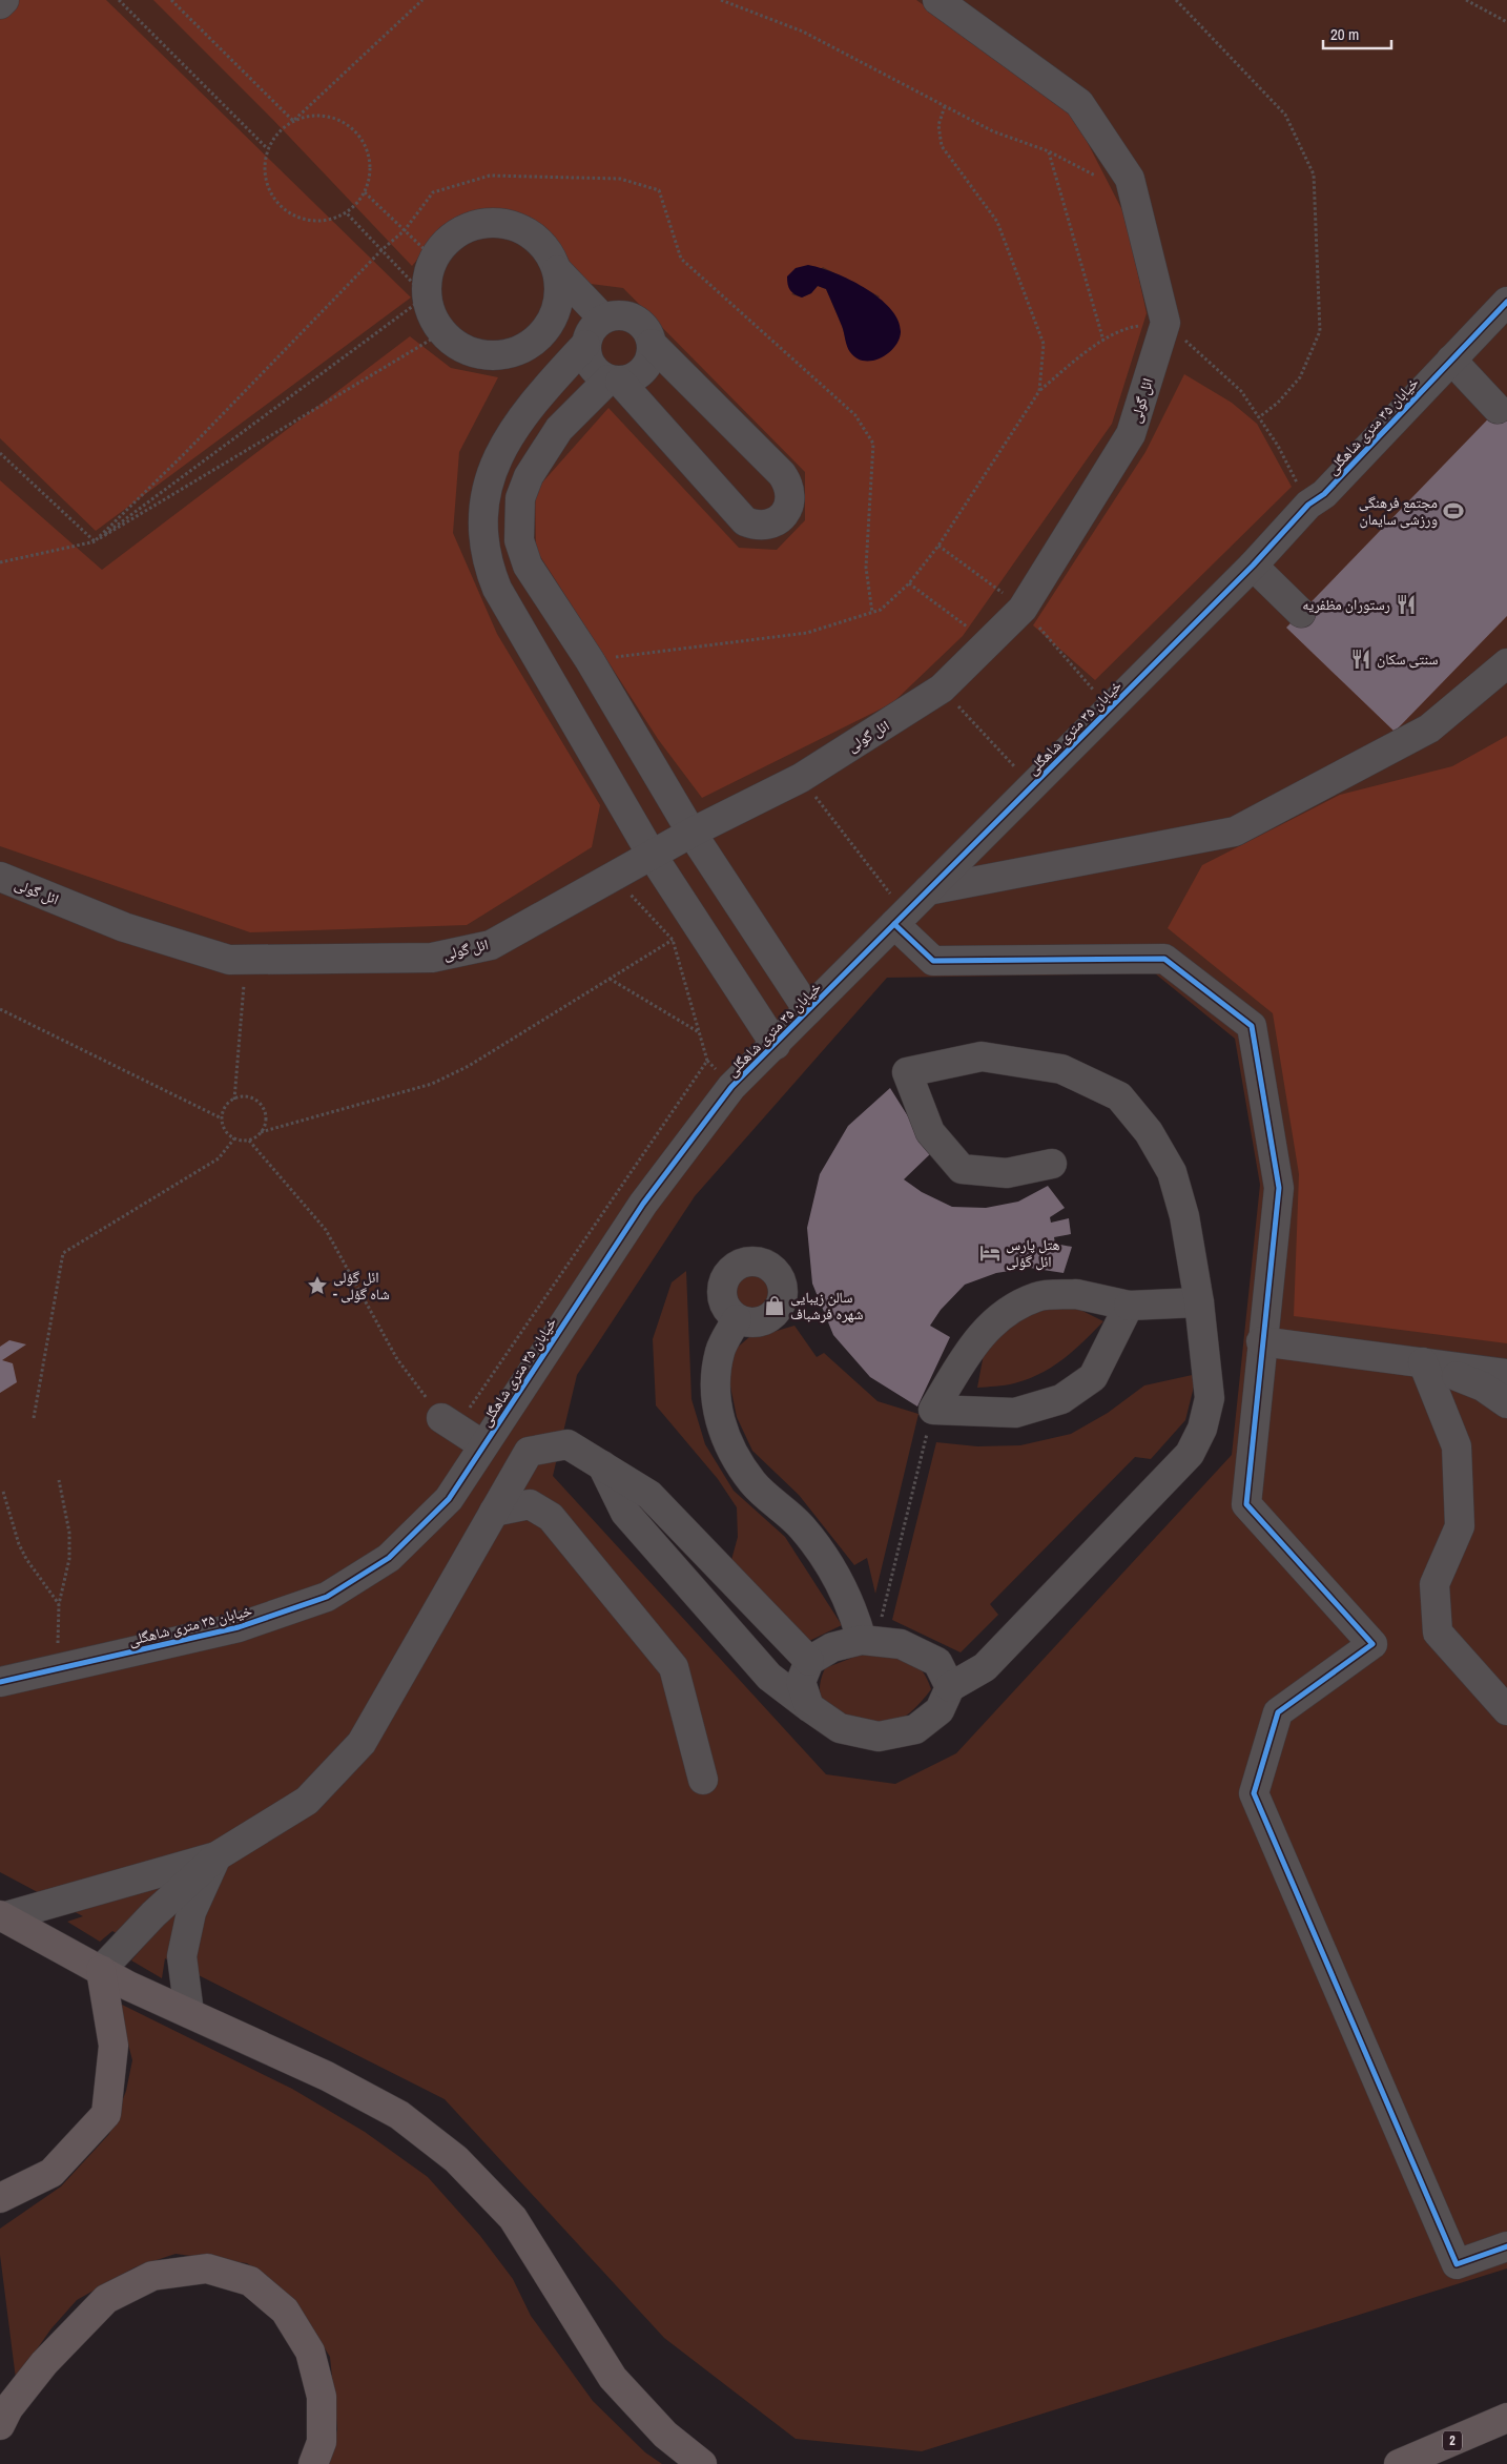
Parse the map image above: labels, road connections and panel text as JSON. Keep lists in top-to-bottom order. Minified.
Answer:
{"streets":{"highway":["2"],"street":["ائل گولی","خیابان ۳۵ متری شاهگلی"]},"places":{"sports":["مجتمع فرهنگی ورزشی سایمان"],"restaurant":["رستوران مظفریه","سنتی سکان"],"hotel":["هتل پارس ائل گؤلی"],"place":["ائل گؤلی - شاه گؤلی"],"shop":["سالن زیبایی شهره فرشباف"]},"scale_bar":"20 m"}
